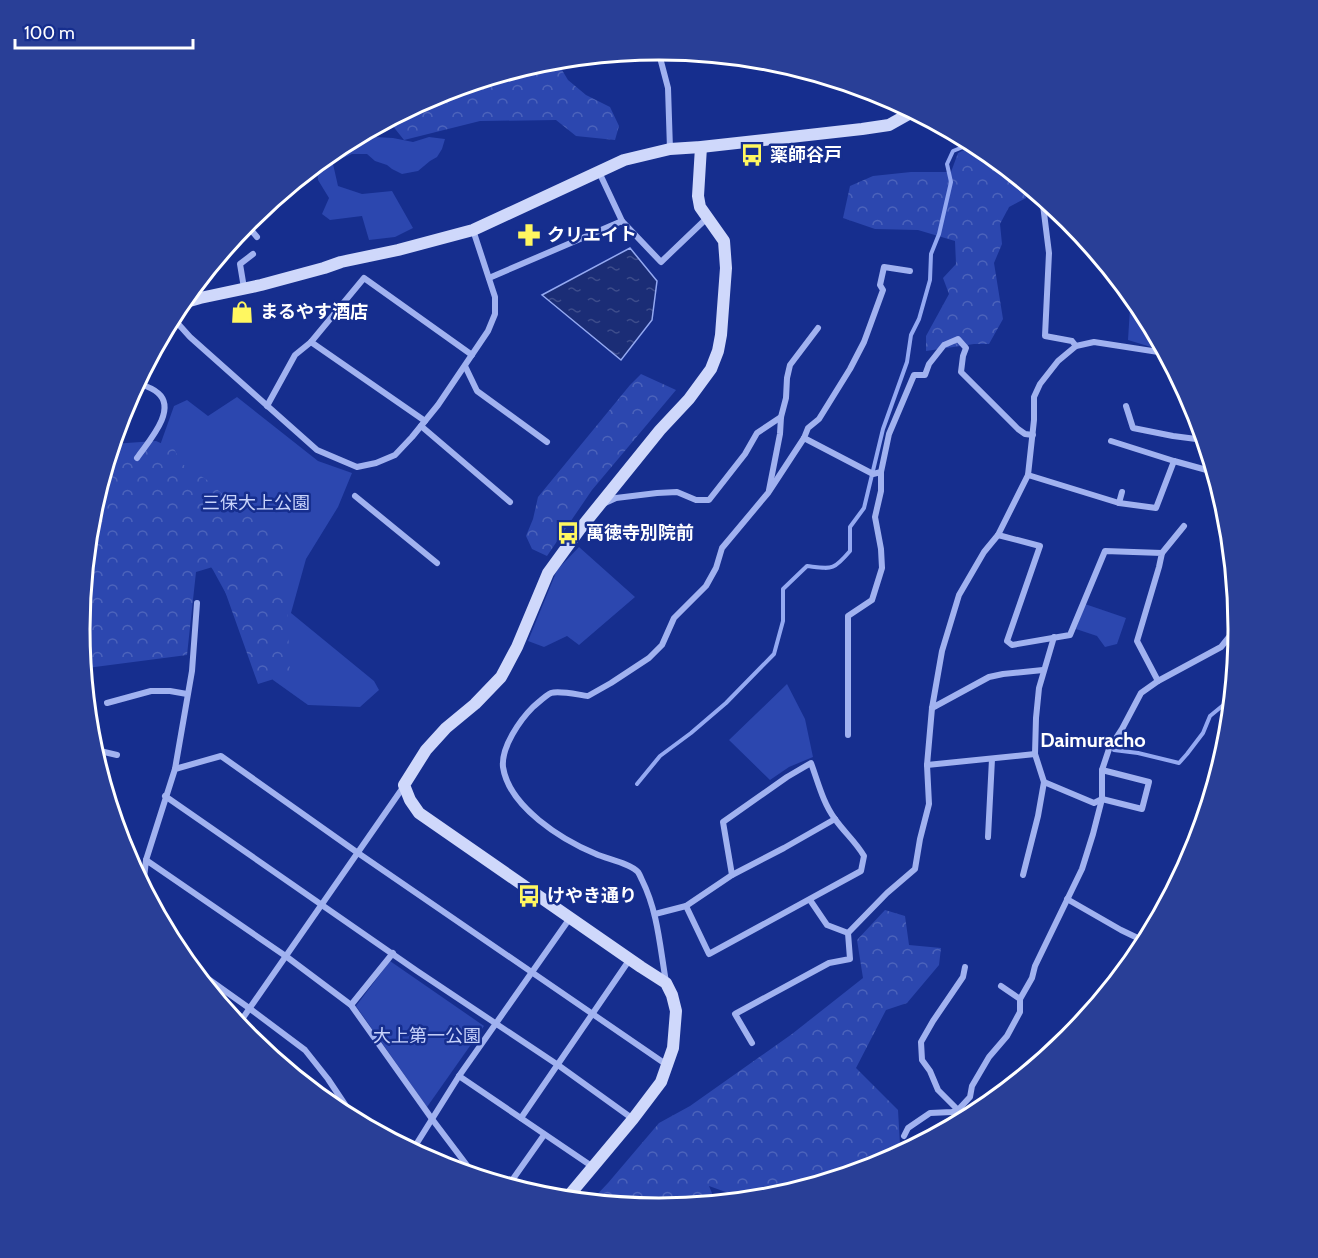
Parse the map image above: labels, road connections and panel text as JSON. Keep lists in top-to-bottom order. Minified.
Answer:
{"districts":["Daimuracho"],"parks":["三保大上公園","大上第一公園"],"places":{"bus stop":["薬師谷戸","萬徳寺別院前","けやき通り"],"pharmacy":["クリエイト"],"shop":["まるやす酒店"]},"scale_bar":"100 m"}
